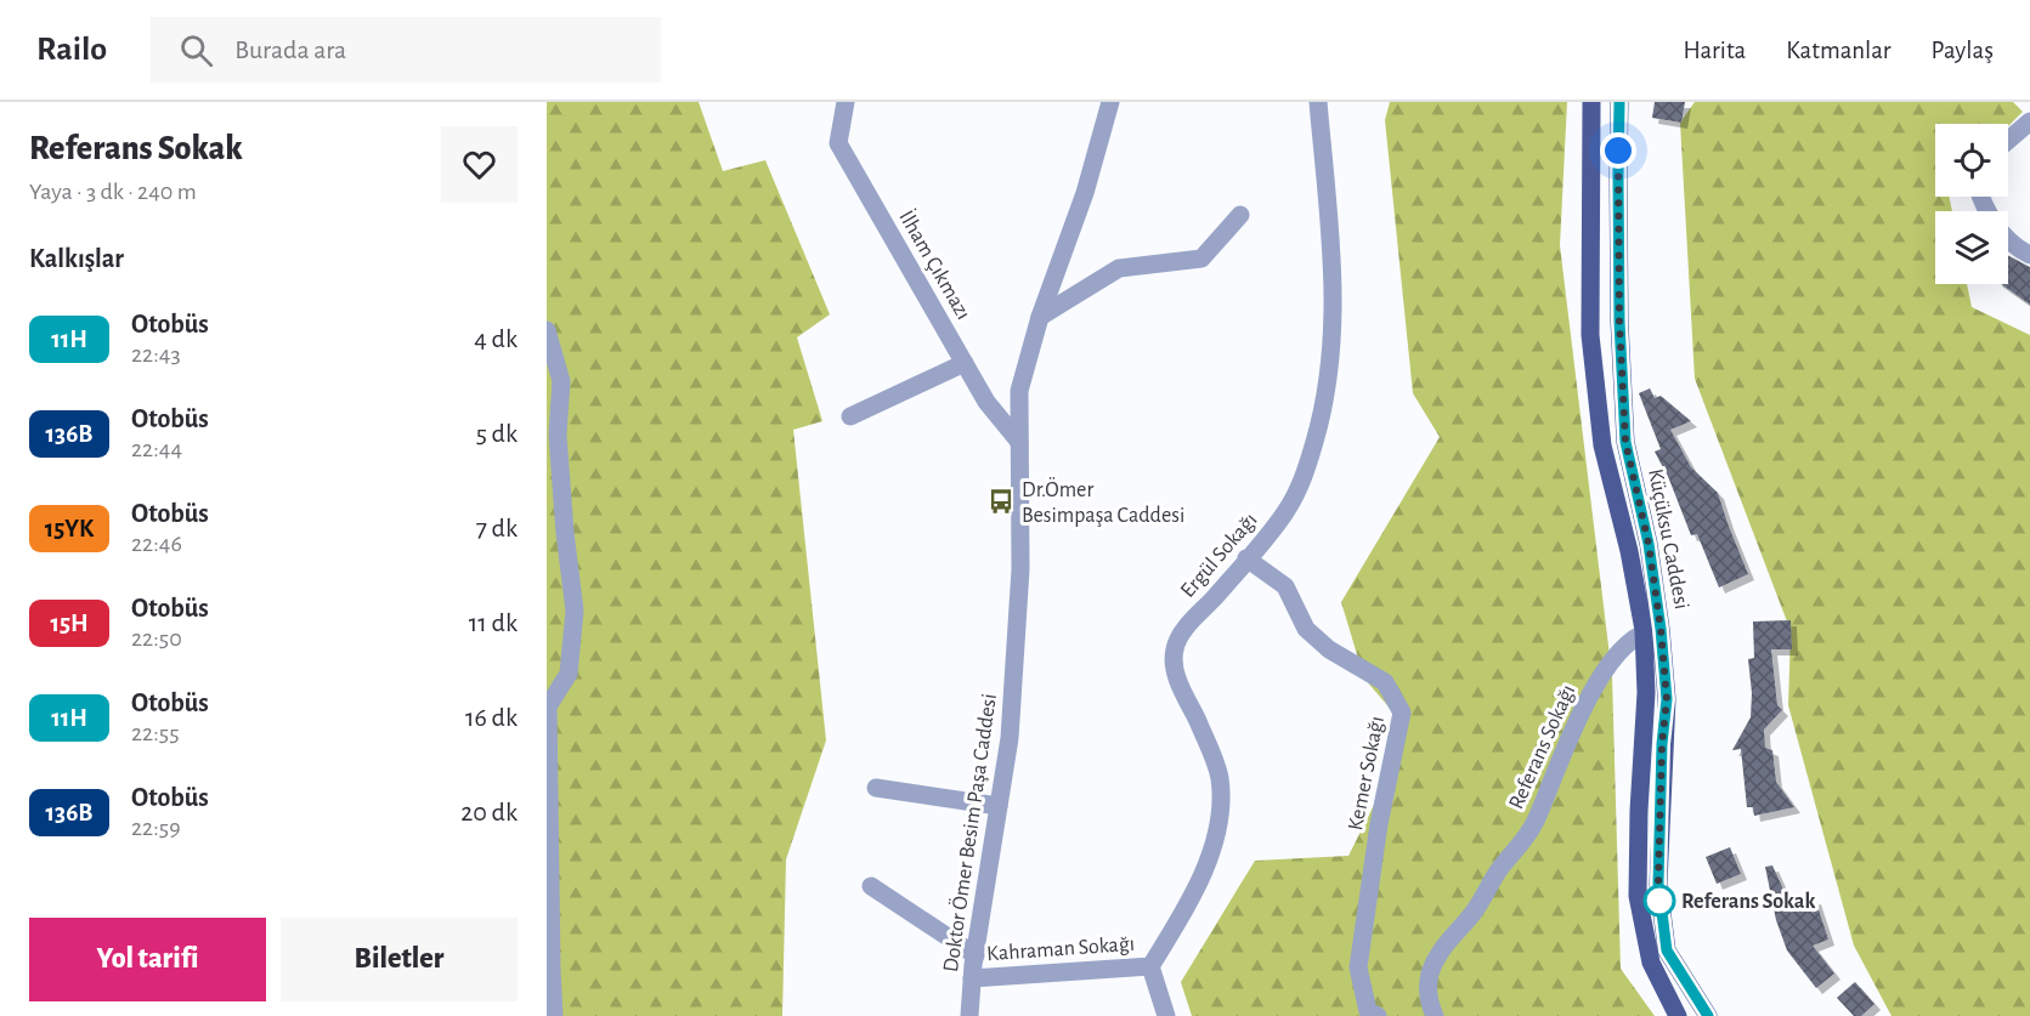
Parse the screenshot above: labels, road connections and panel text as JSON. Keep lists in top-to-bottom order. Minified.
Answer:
{"streets":{"main road":["Küçüksu Caddesi"],"street":["İlham Çıkmazı","Ergül Sokağı","Referans Sokağı","Kemer Sokağı","Doktor Ömer Besim Paşa Caddesi","Kahraman Sokağı"]},"crossings":[["İlham Çıkmazı","Doktor Ömer Besim Paşa Caddesi"],["Küçüksu Caddesi","Referans Sokağı"],["Ergül Sokağı","Kemer Sokağı"],["Ergül Sokağı","Kahraman Sokağı"],["Doktor Ömer Besim Paşa Caddesi","Kahraman Sokağı"]],"places":{"bus stop":["Dr.Ömer Besimpaşa Caddesi"],"other":["Referans Sokak"]},"lines":["bus line 11H"],"page":{"header":"Railo","search":"Burada ara","nav":["Harita","Katmanlar","Paylaş"],"heading":[["Referans Sokak","Yaya · 3 dk · 240 m"],"Kalkışlar"],"list":[{"mark":"11H","name":"Otobüs","note":"22:43","value":"4 dk"},{"mark":"136B","name":"Otobüs","note":"22:44","value":"5 dk"},{"mark":"15YK","name":"Otobüs","note":"22:46","value":"7 dk"},{"mark":"15H","name":"Otobüs","note":"22:50","value":"11 dk"},{"mark":"11H","name":"Otobüs","note":"22:55","value":"16 dk"},{"mark":"136B","name":"Otobüs","note":"22:59","value":"20 dk"}],"buttons":["Yol tarifi","Biletler"]}}
